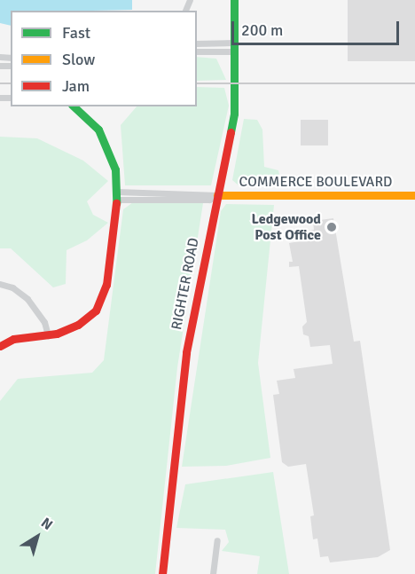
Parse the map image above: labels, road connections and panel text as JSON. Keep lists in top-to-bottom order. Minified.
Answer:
{"streets":{"street":["COMMERCE BOULEVARD","RIGHTER ROAD"]},"crossings":[["COMMERCE BOULEVARD","RIGHTER ROAD"]],"places":["Ledgewood Post Office"],"legend":["Fast","Slow","Jam"],"scale_bar":"200 m","north":"top right"}
